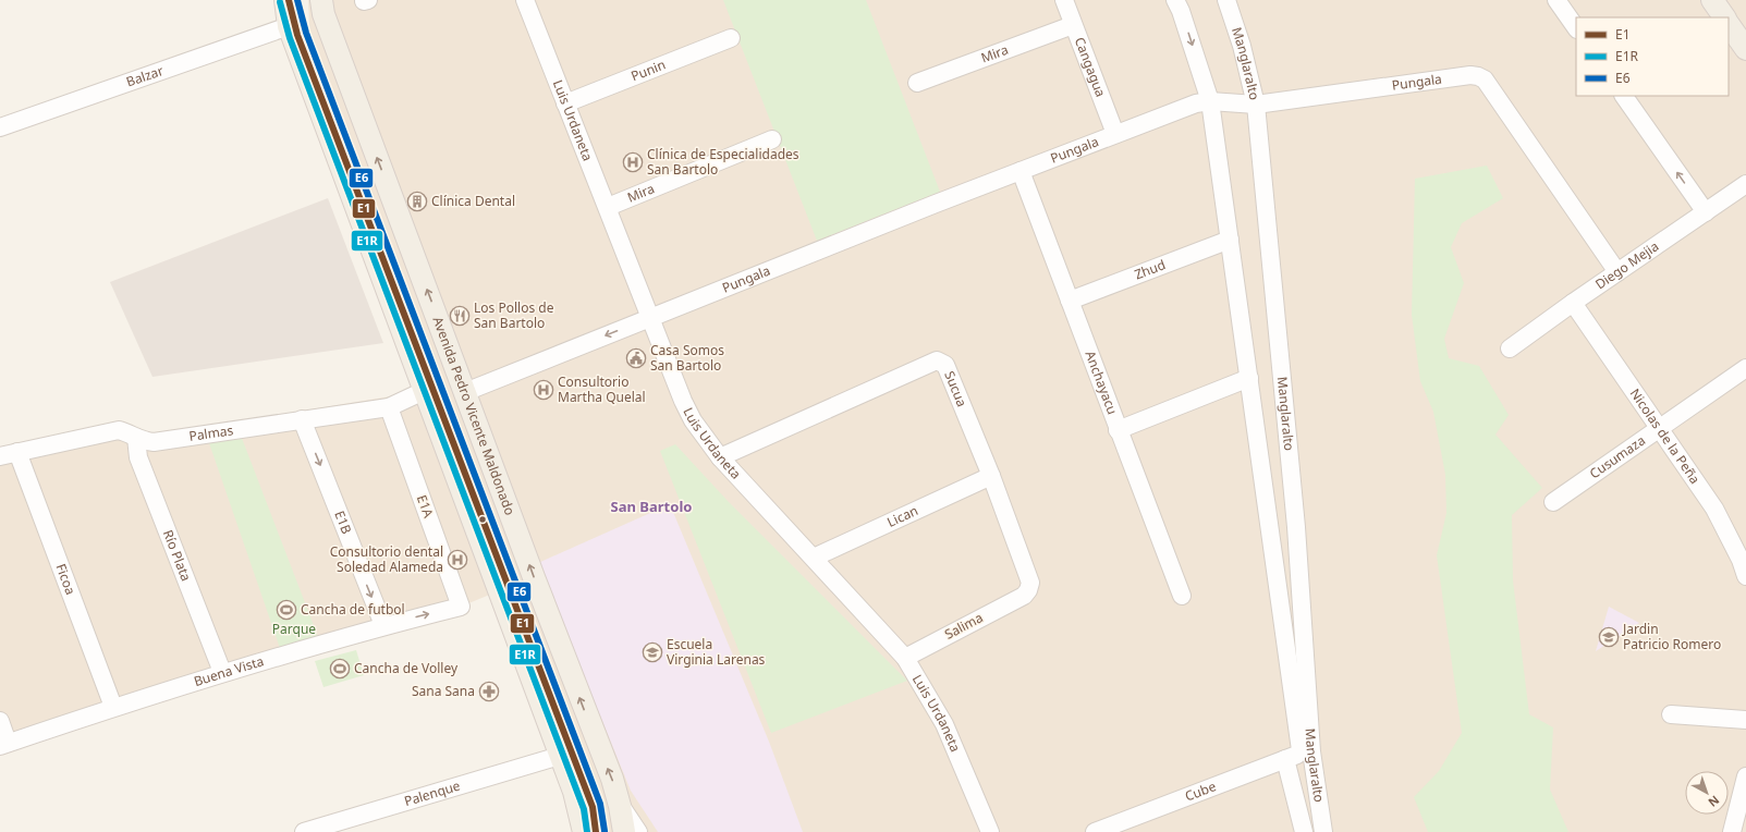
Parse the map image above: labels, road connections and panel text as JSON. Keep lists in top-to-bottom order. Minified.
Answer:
{"streets":{"main road":["Avenida Pedro Vicente Maldonado"],"street":["Mira","Manglaralto","Cangagua","Punin","Balzar","Pungala","Luis Urdaneta","Diego Mejia","Zhud","Anchayacu","Sucua","Palmas","Nicolas de la Peña","Cusumaza","E1A","Lican","E1B","Río Plata","Ficoa","Salima","Buena Vista","Cube","Palenque"]},"crossings":[["Mira","Cangagua"],["Mira","Luis Urdaneta"],["Manglaralto","Pungala"],["Manglaralto","Zhud"],["Manglaralto","Cube"],["Cangagua","Pungala"],["Punin","Luis Urdaneta"],["Pungala","Luis Urdaneta"],["Pungala","Diego Mejia"],["Pungala","Anchayacu"],["Pungala","Avenida Pedro Vicente Maldonado"],["Luis Urdaneta","Sucua"],["Luis Urdaneta","Lican"],["Luis Urdaneta","Salima"],["Diego Mejia","Nicolas de la Peña"],["Zhud","Anchayacu"],["Sucua","Lican"],["Sucua","Salima"],["Palmas","E1A"],["Palmas","E1B"],["Palmas","Río Plata"],["Palmas","Ficoa"],["Nicolas de la Peña","Cusumaza"],["E1A","Buena Vista"],["E1B","Buena Vista"],["Río Plata","Buena Vista"],["Ficoa","Buena Vista"]],"one_way":["E1B"],"districts":["San Bartolo"],"parks":["Parque"],"places":{"hospital":["Clínica de Especialidades San Bartolo","Consultorio Martha Quelal","Consultorio dental Soledad Alameda"],"building":["Clínica Dental"],"restaurant":["Los Pollos de San Bartolo"],"public building":["Casa Somos San Bartolo"],"sports":["Cancha de futbol","Cancha de Volley"],"school or university":["Jardin Patricio Romero","Escuela Virginia Larenas"],"pharmacy":["Sana Sana"]},"lines":["transit line E1","transit line E6","transit line E1R"],"legend":["E1","E1R","E6"],"north":"bottom right"}
